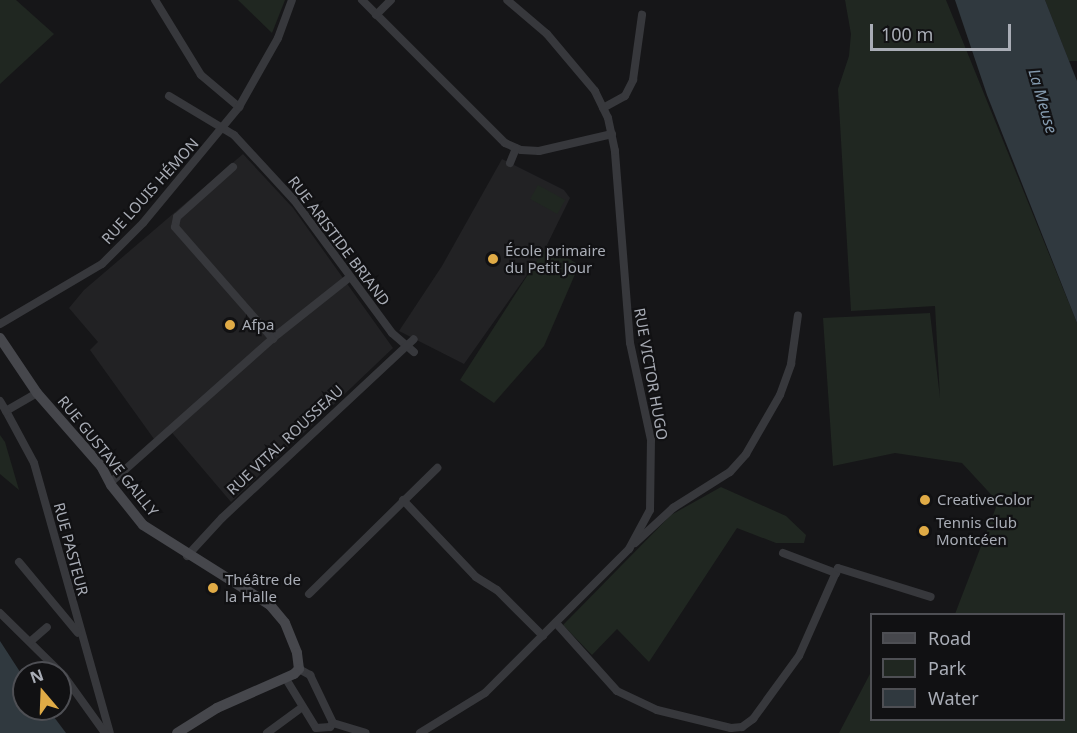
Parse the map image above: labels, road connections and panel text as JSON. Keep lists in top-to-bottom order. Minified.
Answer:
{"streets":{"street":["RUE LOUIS HÉMON","RUE ARISTIDE BRIAND","RUE VICTOR HUGO","RUE VITAL ROUSSEAU","RUE GUSTAVE GAILLY","RUE PASTEUR"]},"crossings":[["RUE LOUIS HÉMON","RUE ARISTIDE BRIAND"],["RUE ARISTIDE BRIAND","RUE VITAL ROUSSEAU"],["RUE VITAL ROUSSEAU","RUE GUSTAVE GAILLY"]],"water":["La Meuse"],"places":["École primaire du Petit Jour","Afpa","CreativeColor","Tennis Club Montcéen","Théâtre de la Halle"],"legend":["Road","Park","Water"],"scale_bar":"100 m","north":"top"}
